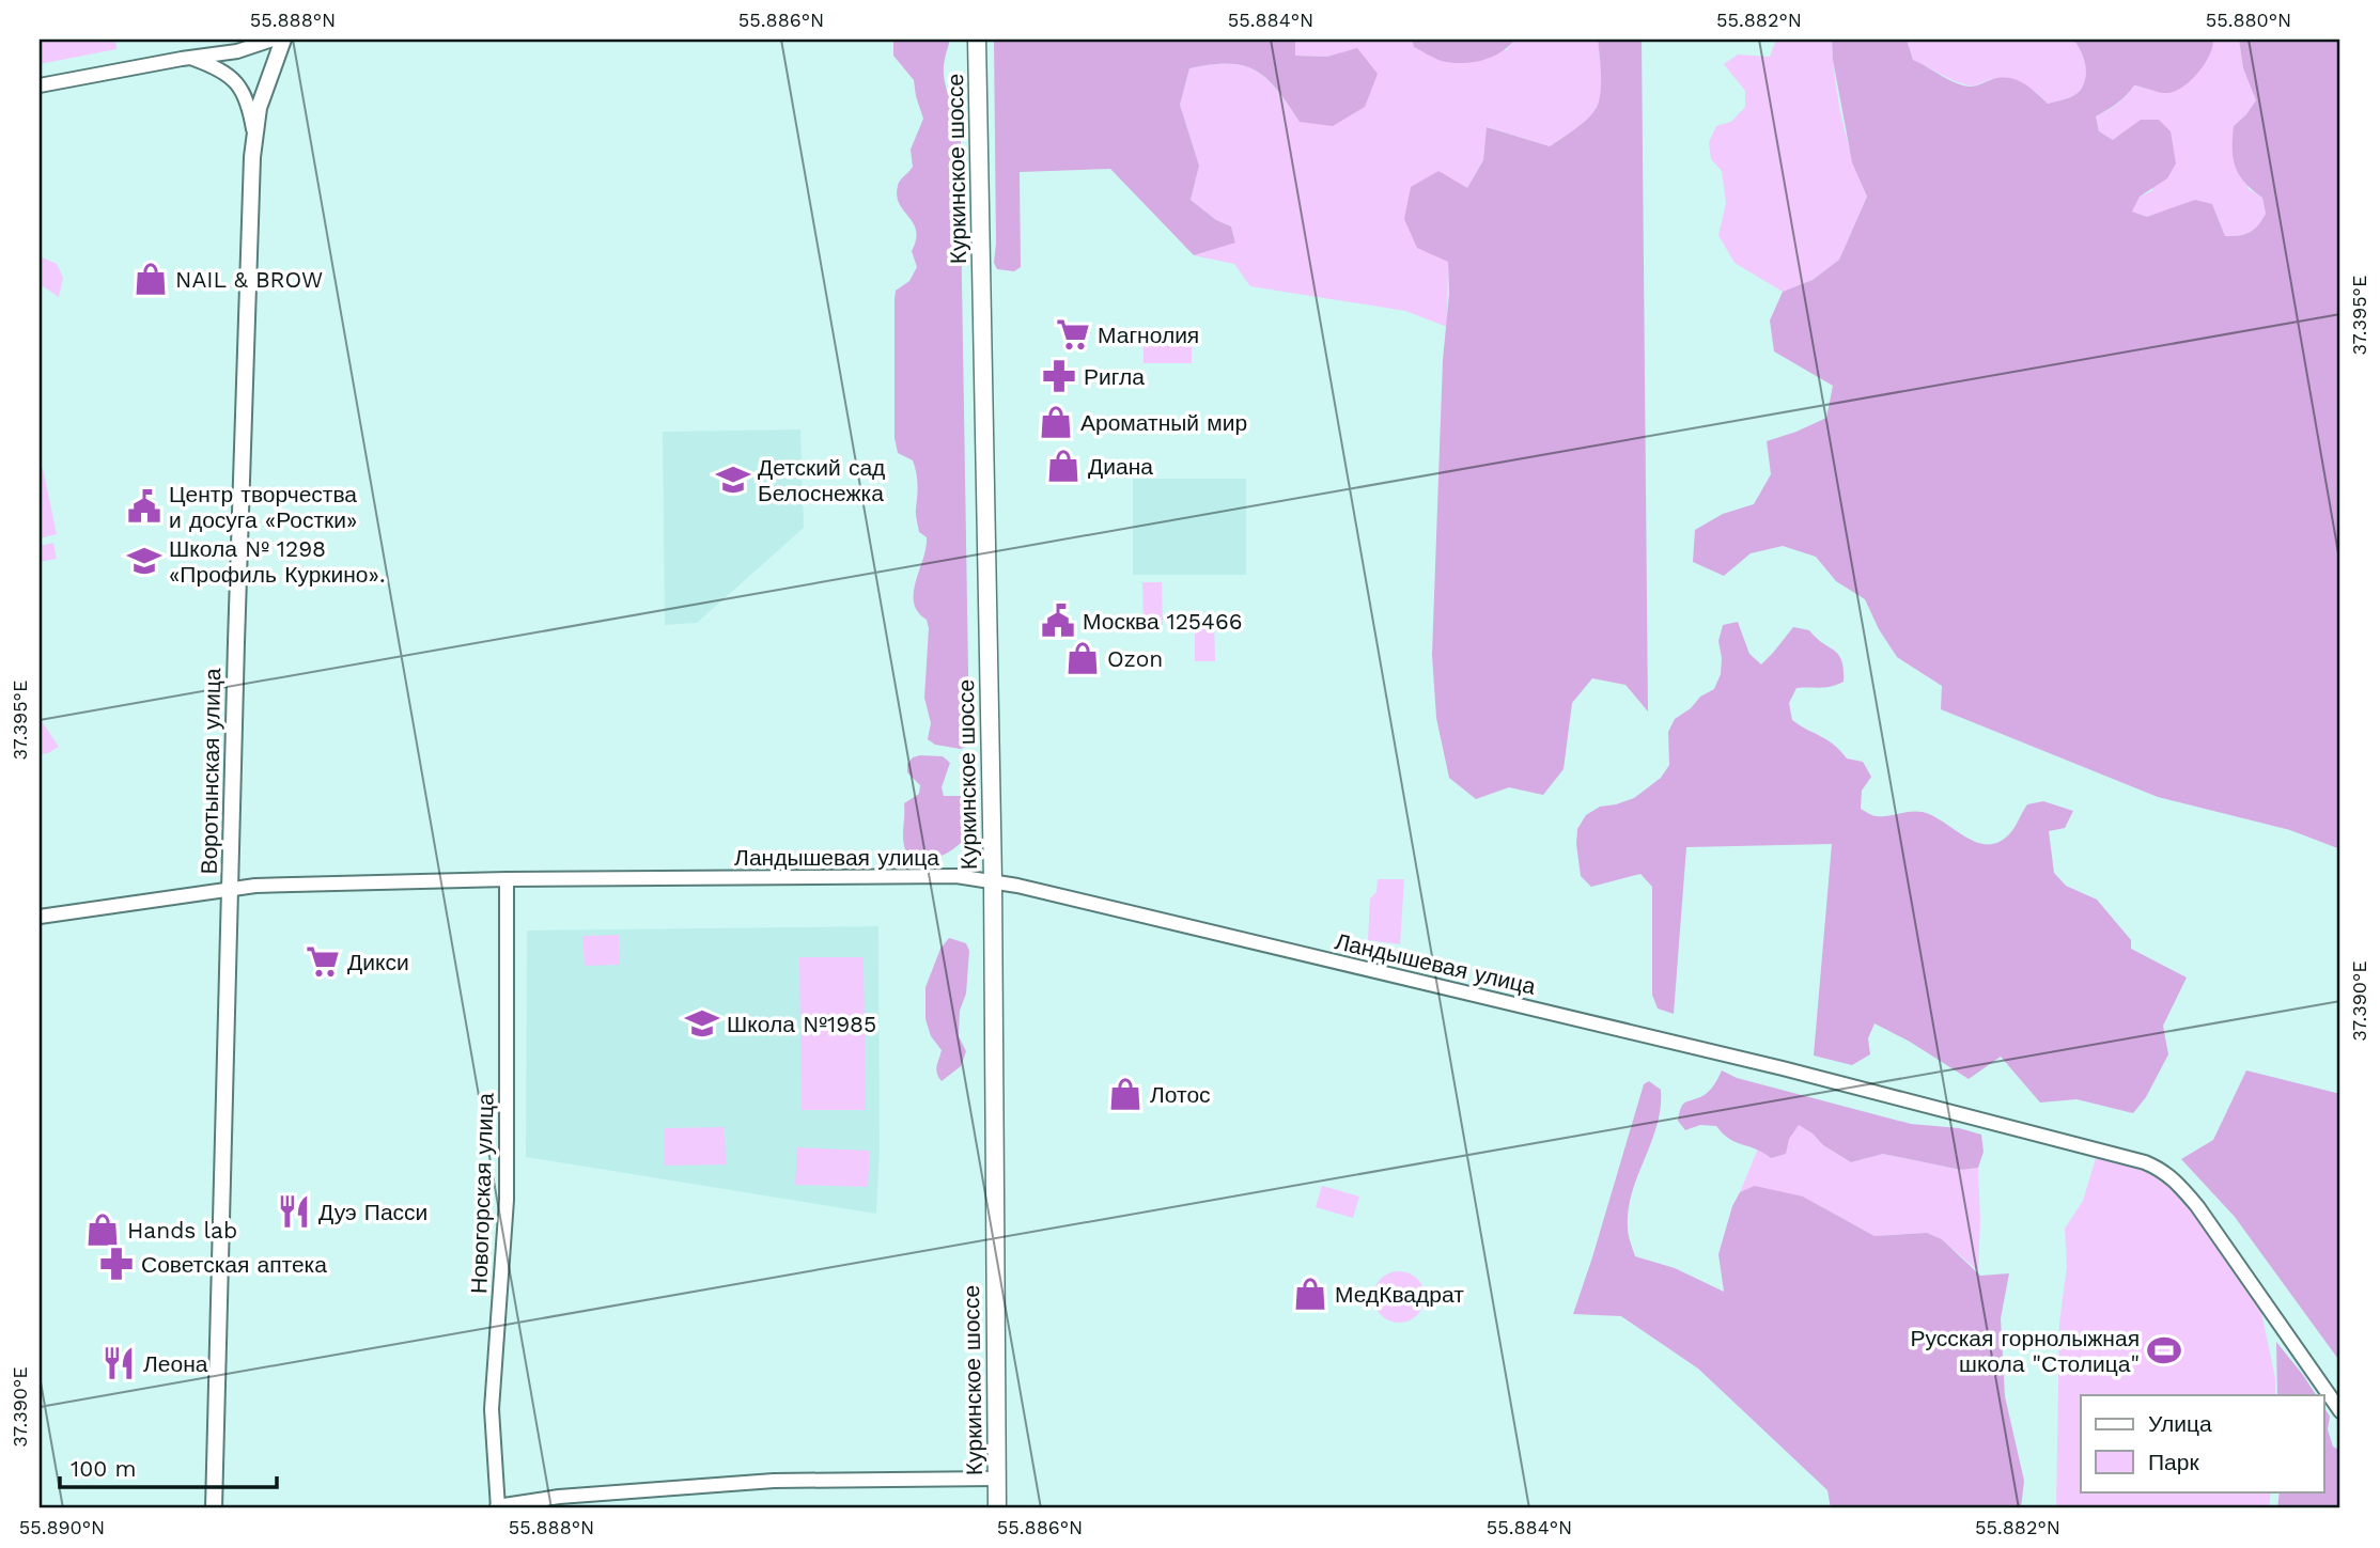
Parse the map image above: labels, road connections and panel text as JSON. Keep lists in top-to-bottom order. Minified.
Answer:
{"streets":{"main road":["Куркинское шоссе"],"street":["Воротынская улица","Ландышевая улица","Новогорская улица"]},"crossings":[["Куркинское шоссе","Ландышевая улица"],["Воротынская улица","Ландышевая улица"],["Ландышевая улица","Новогорская улица"]],"places":{"shop":["NAIL & BROW","Ароматный мир","Диана","Ozon","Лотос","Hands lab","МедКвадрат"],"supermarket":["Магнолия","Дикси"],"pharmacy":["Ригла","Советская аптека"],"school or university":["Детский сад Белоснежка","Школа № 1298 «Профиль Куркино».","Школа №1985"],"public building":["Центр творчества и досуга «Ростки»","Москва 125466"],"restaurant":["Дуэ Пасси","Леона"],"sports":["Русская горнолыжная школа \"Столица\""]},"legend":["Улица","Парк"],"scale_bar":"100 m","coordinates":["55.888°N","55.886°N","55.884°N","55.882°N","55.880°N","37.395°E","37.390°E","55.890°N"]}
